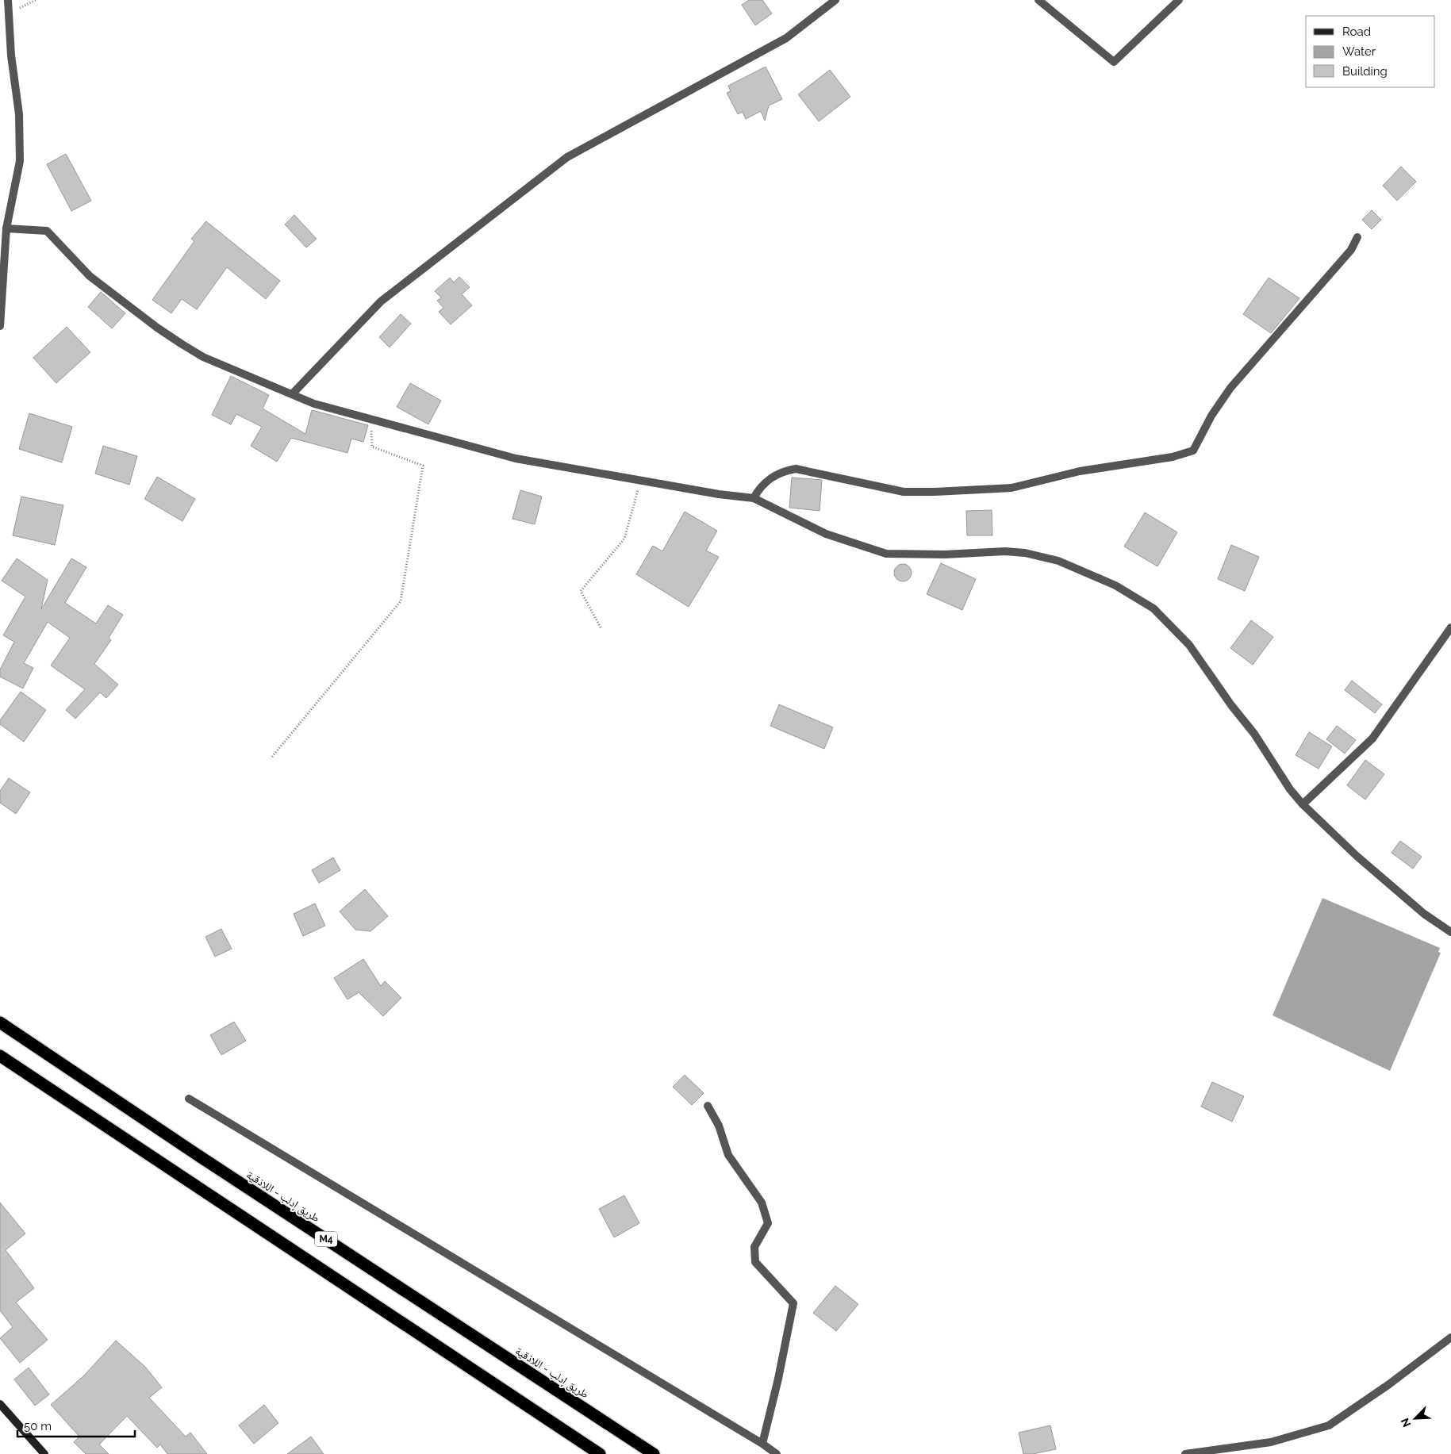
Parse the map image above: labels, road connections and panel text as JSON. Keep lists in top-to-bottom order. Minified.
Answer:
{"streets":{"highway":["طريق إدلب - اللاذقية","M4"]},"legend":["Road","Water","Building"],"scale_bar":"50 m","north":"bottom left"}
